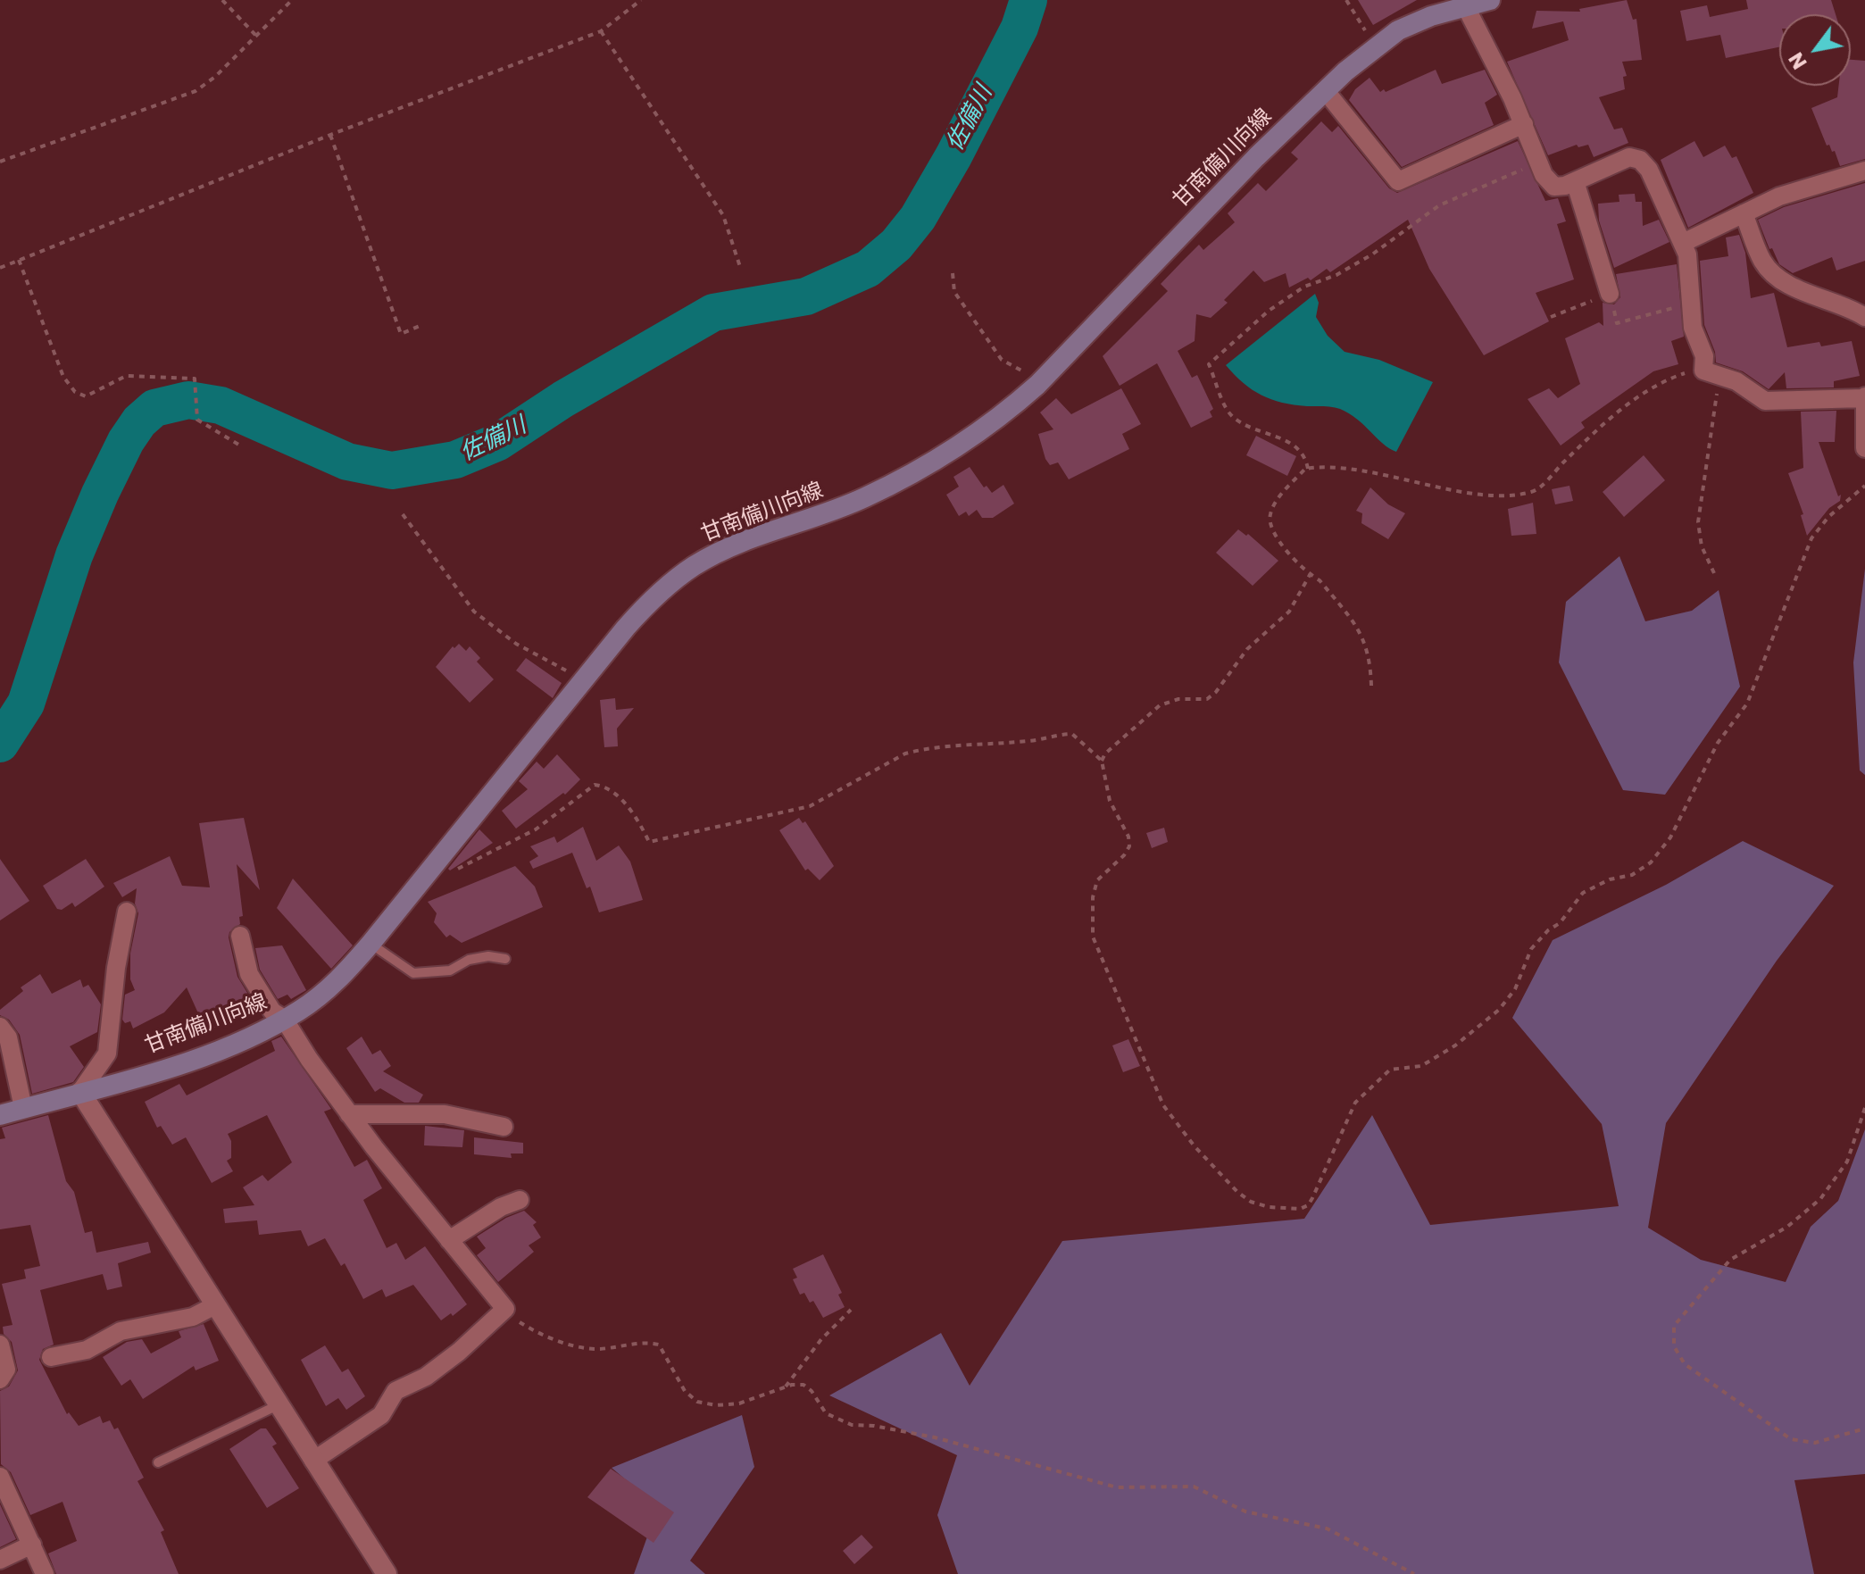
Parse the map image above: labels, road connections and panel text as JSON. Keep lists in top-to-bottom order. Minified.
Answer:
{"streets":{"main road":["甘南備川向線"]},"water":["佐備川"],"north":"bottom left"}
